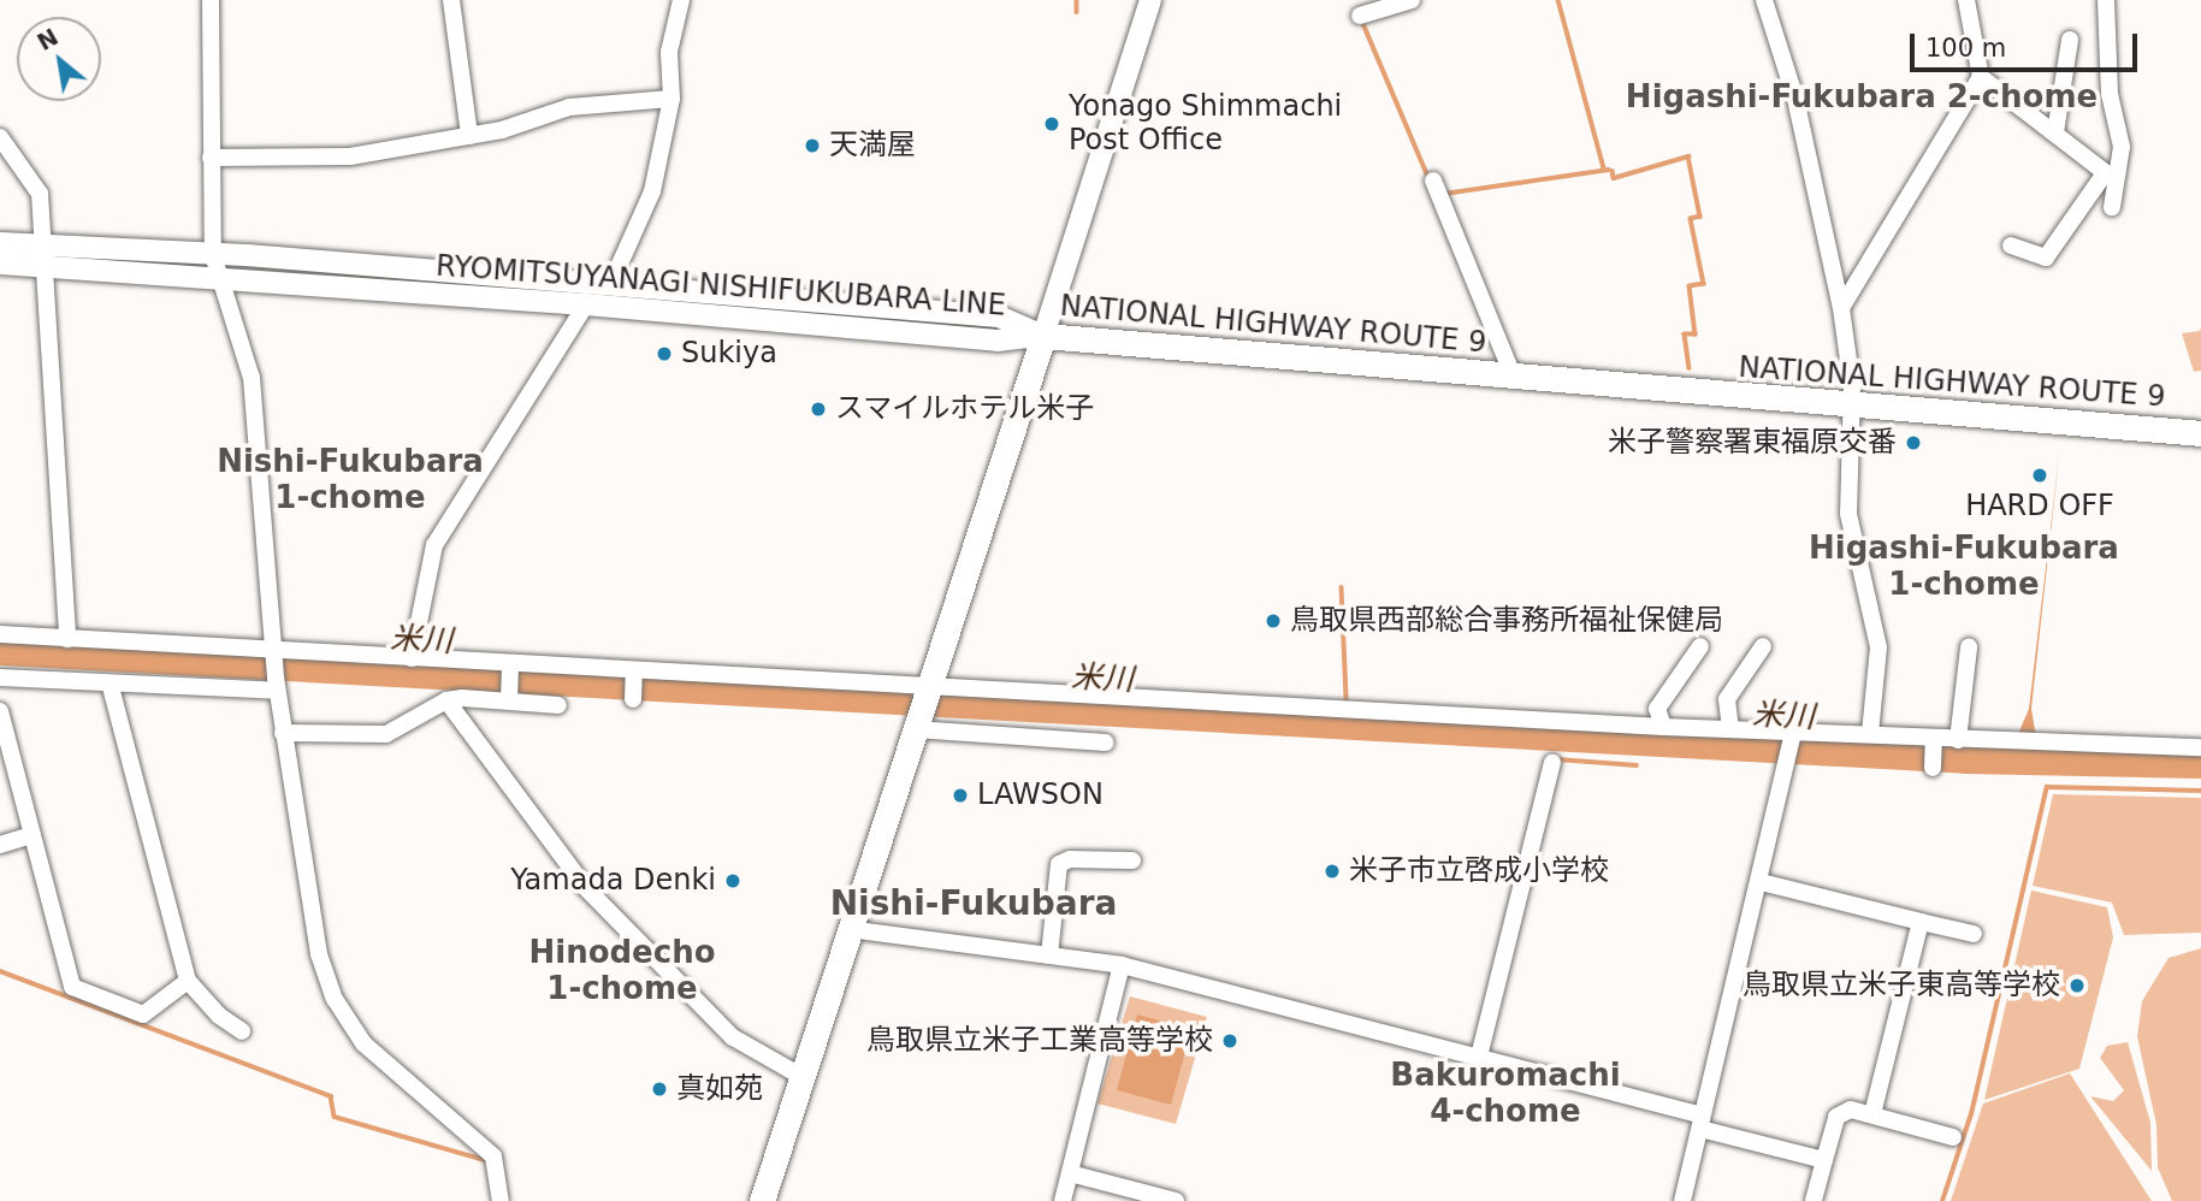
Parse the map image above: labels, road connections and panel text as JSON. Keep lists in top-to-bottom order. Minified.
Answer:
{"streets":{"highway":["NATIONAL HIGHWAY ROUTE 9"],"main road":["RYOMITSUYANAGI NISHIFUKUBARA LINE"]},"crossings":[["RYOMITSUYANAGI NISHIFUKUBARA LINE","NATIONAL HIGHWAY ROUTE 9"]],"districts":["Higashi-Fukubara 2-chome","Nishi-Fukubara 1-chome","Higashi-Fukubara 1-chome","Nishi-Fukubara","Hinodecho 1-chome","Bakuromachi 4-chome"],"water":["米川"],"places":["Yonago Shimmachi Post Office","天満屋","Sukiya","スマイルホテル米子","米子警察署東福原交番","HARD OFF","鳥取県西部総合事務所福祉保健局","LAWSON","米子市立啓成小学校","Yamada Denki","鳥取県立米子東高等学校","鳥取県立米子工業高等学校","真如苑"],"scale_bar":"100 m","north":"top left"}
